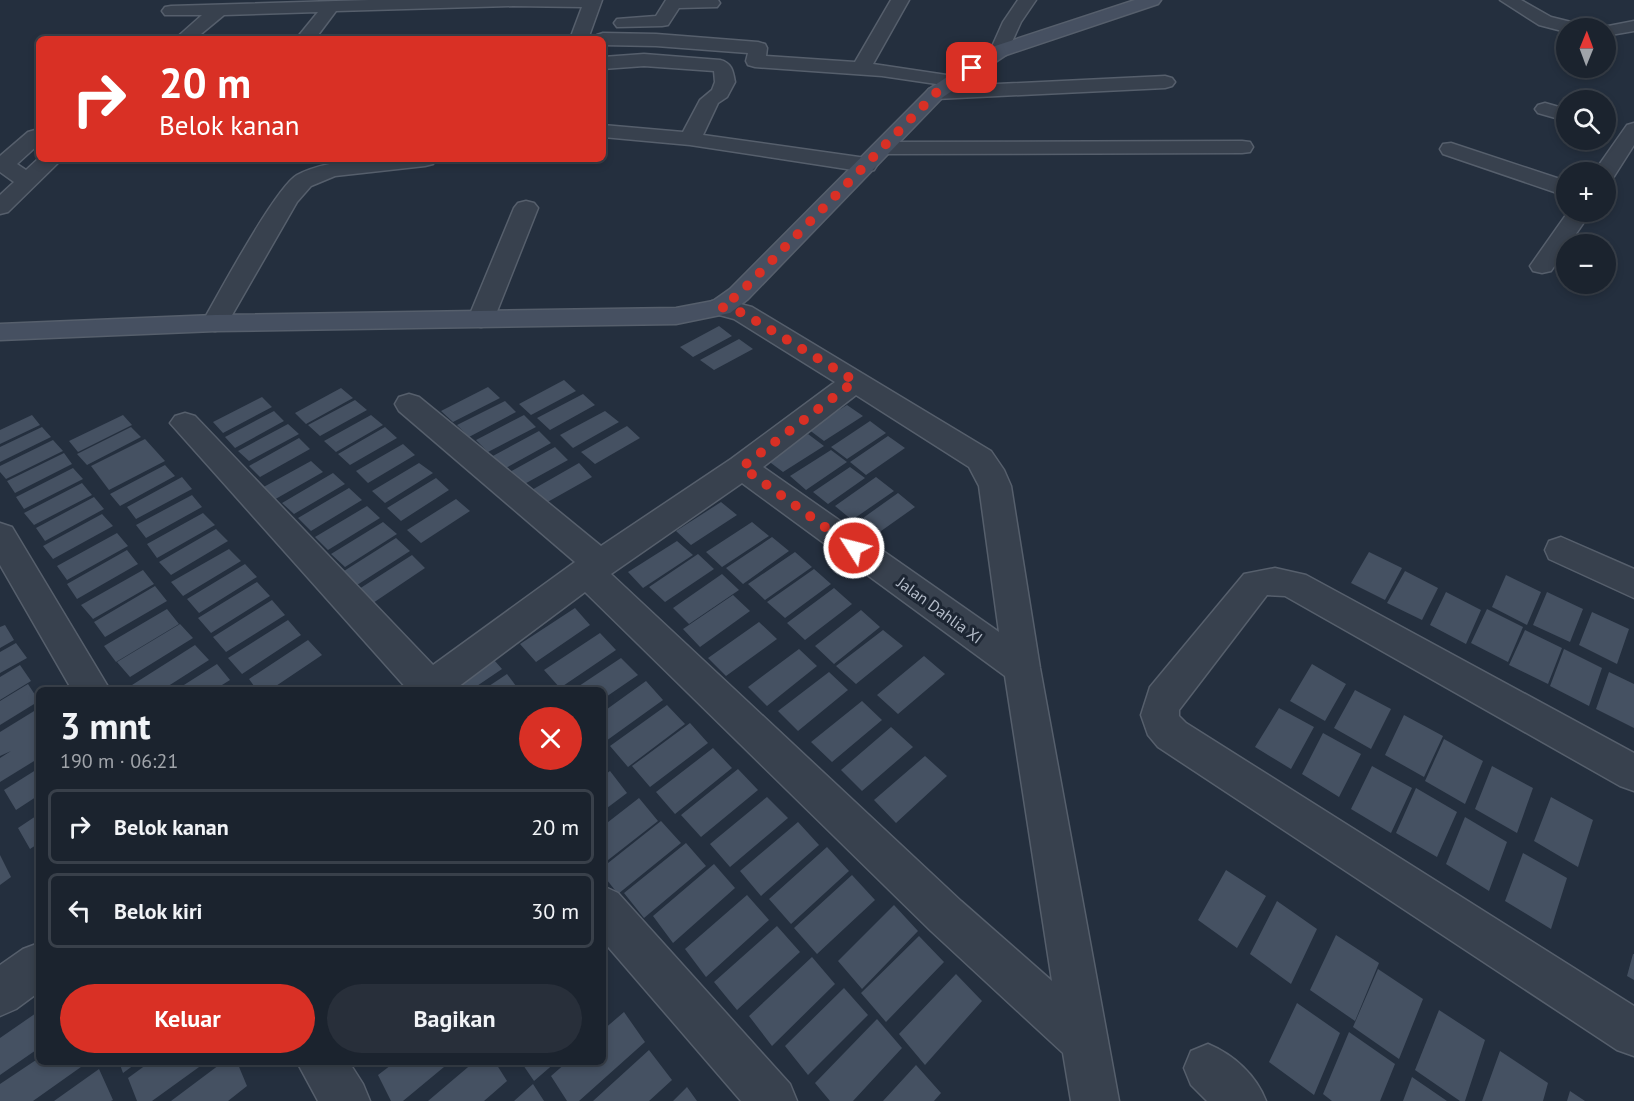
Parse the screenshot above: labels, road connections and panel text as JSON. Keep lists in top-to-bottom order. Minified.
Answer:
{"streets":{"street":["Jalan Dahlia XI"]},"north":"top","page":{"map_buttons":["+","−"],"turn":["20 m","Belok kanan"],"heading":["3 mnt","190 m · 06:21"],"list":[{"name":"Belok kanan","value":"20 m"},{"name":"Belok kiri","value":"30 m"}],"buttons":["Keluar","Bagikan"]}}
